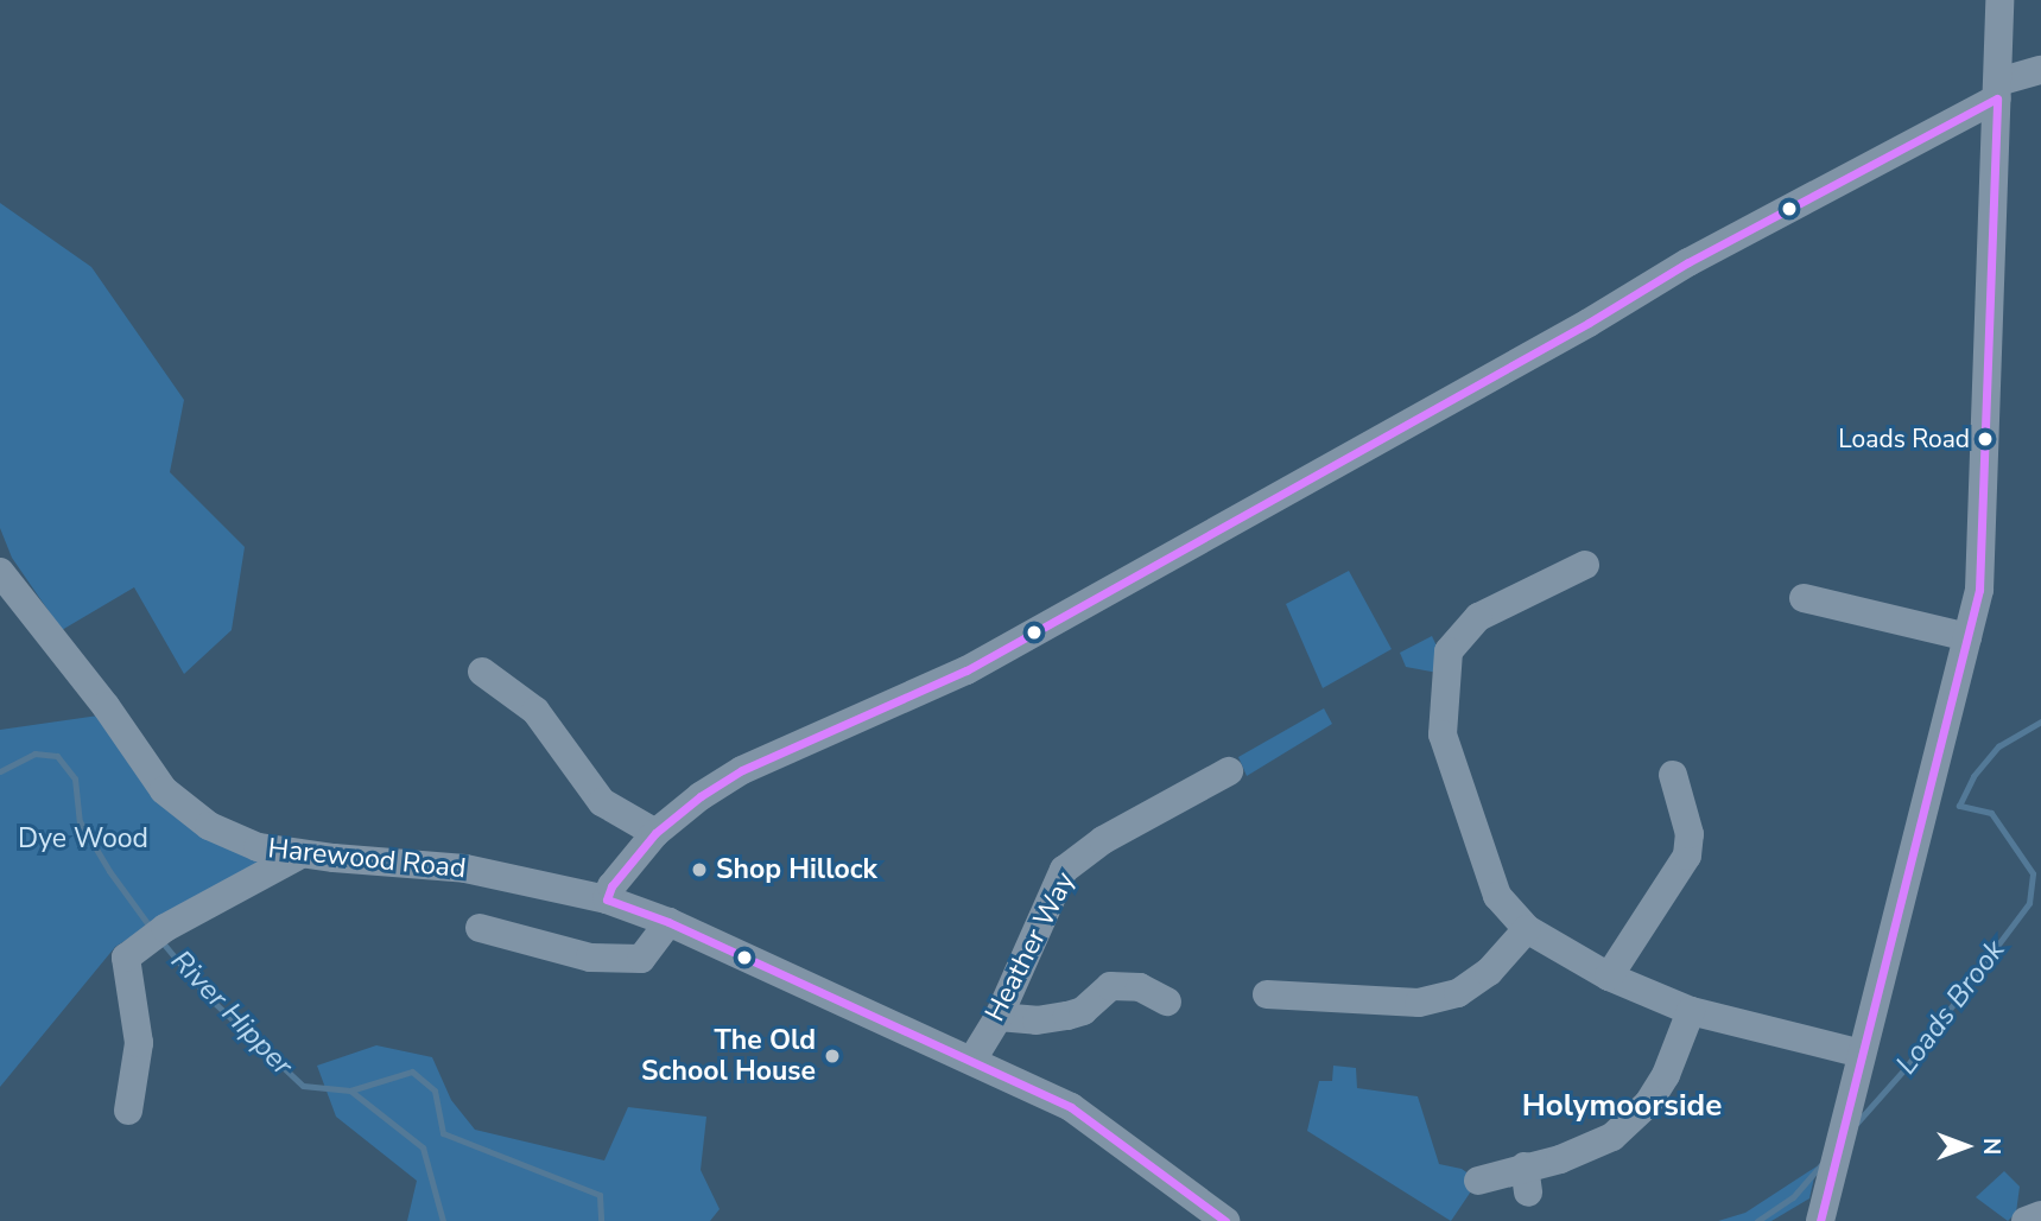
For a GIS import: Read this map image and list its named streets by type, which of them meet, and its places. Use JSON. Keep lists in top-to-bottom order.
{
  "streets": {
    "street": ["Harewood Road", "Heather Way"]
  },
  "crossings": [
    ["Harewood Road", "Heather Way"]
  ],
  "districts": ["Holymoorside"],
  "water": ["Loads Brook", "River Hipper"],
  "parks": ["Dye Wood"],
  "places": ["Loads Road", "Shop Hillock", "The Old School House"],
  "north": "right"
}
